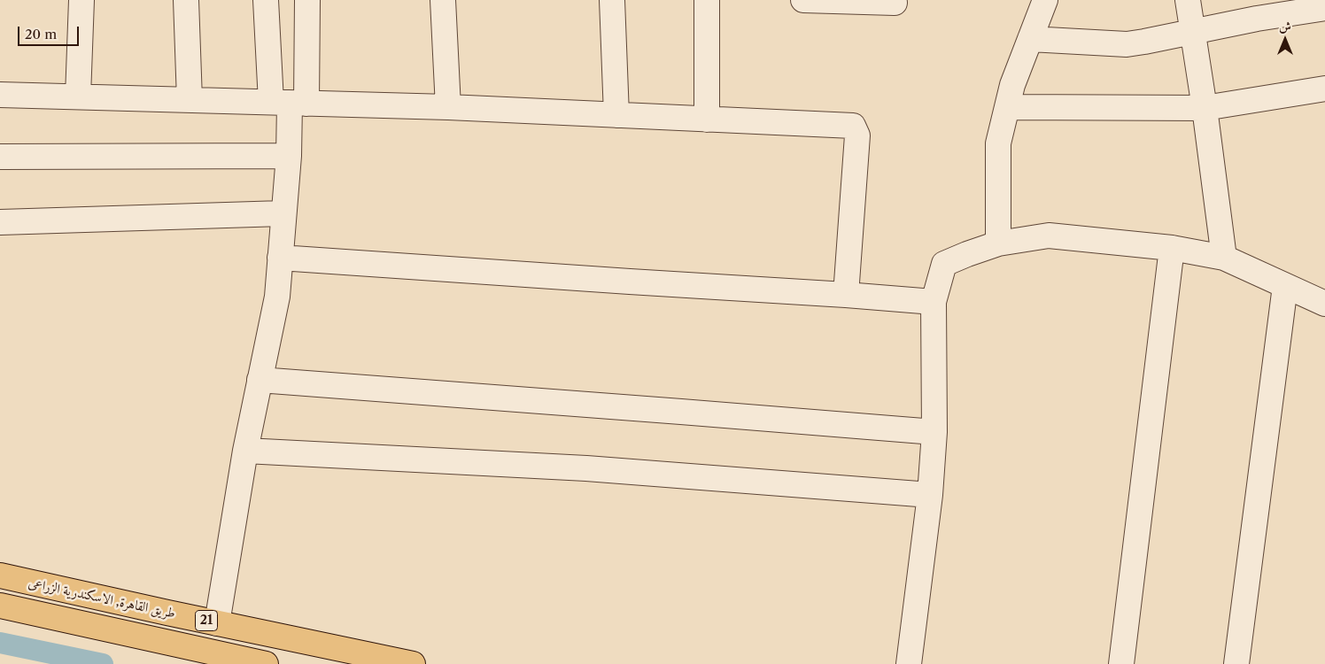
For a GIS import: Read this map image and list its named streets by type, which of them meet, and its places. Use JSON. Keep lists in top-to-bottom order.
{
  "streets": {
    "highway": ["طريق القاهرة, الاسكندرية الزراعى", "21"]
  },
  "scale_bar": "20 m",
  "north": "top"
}
